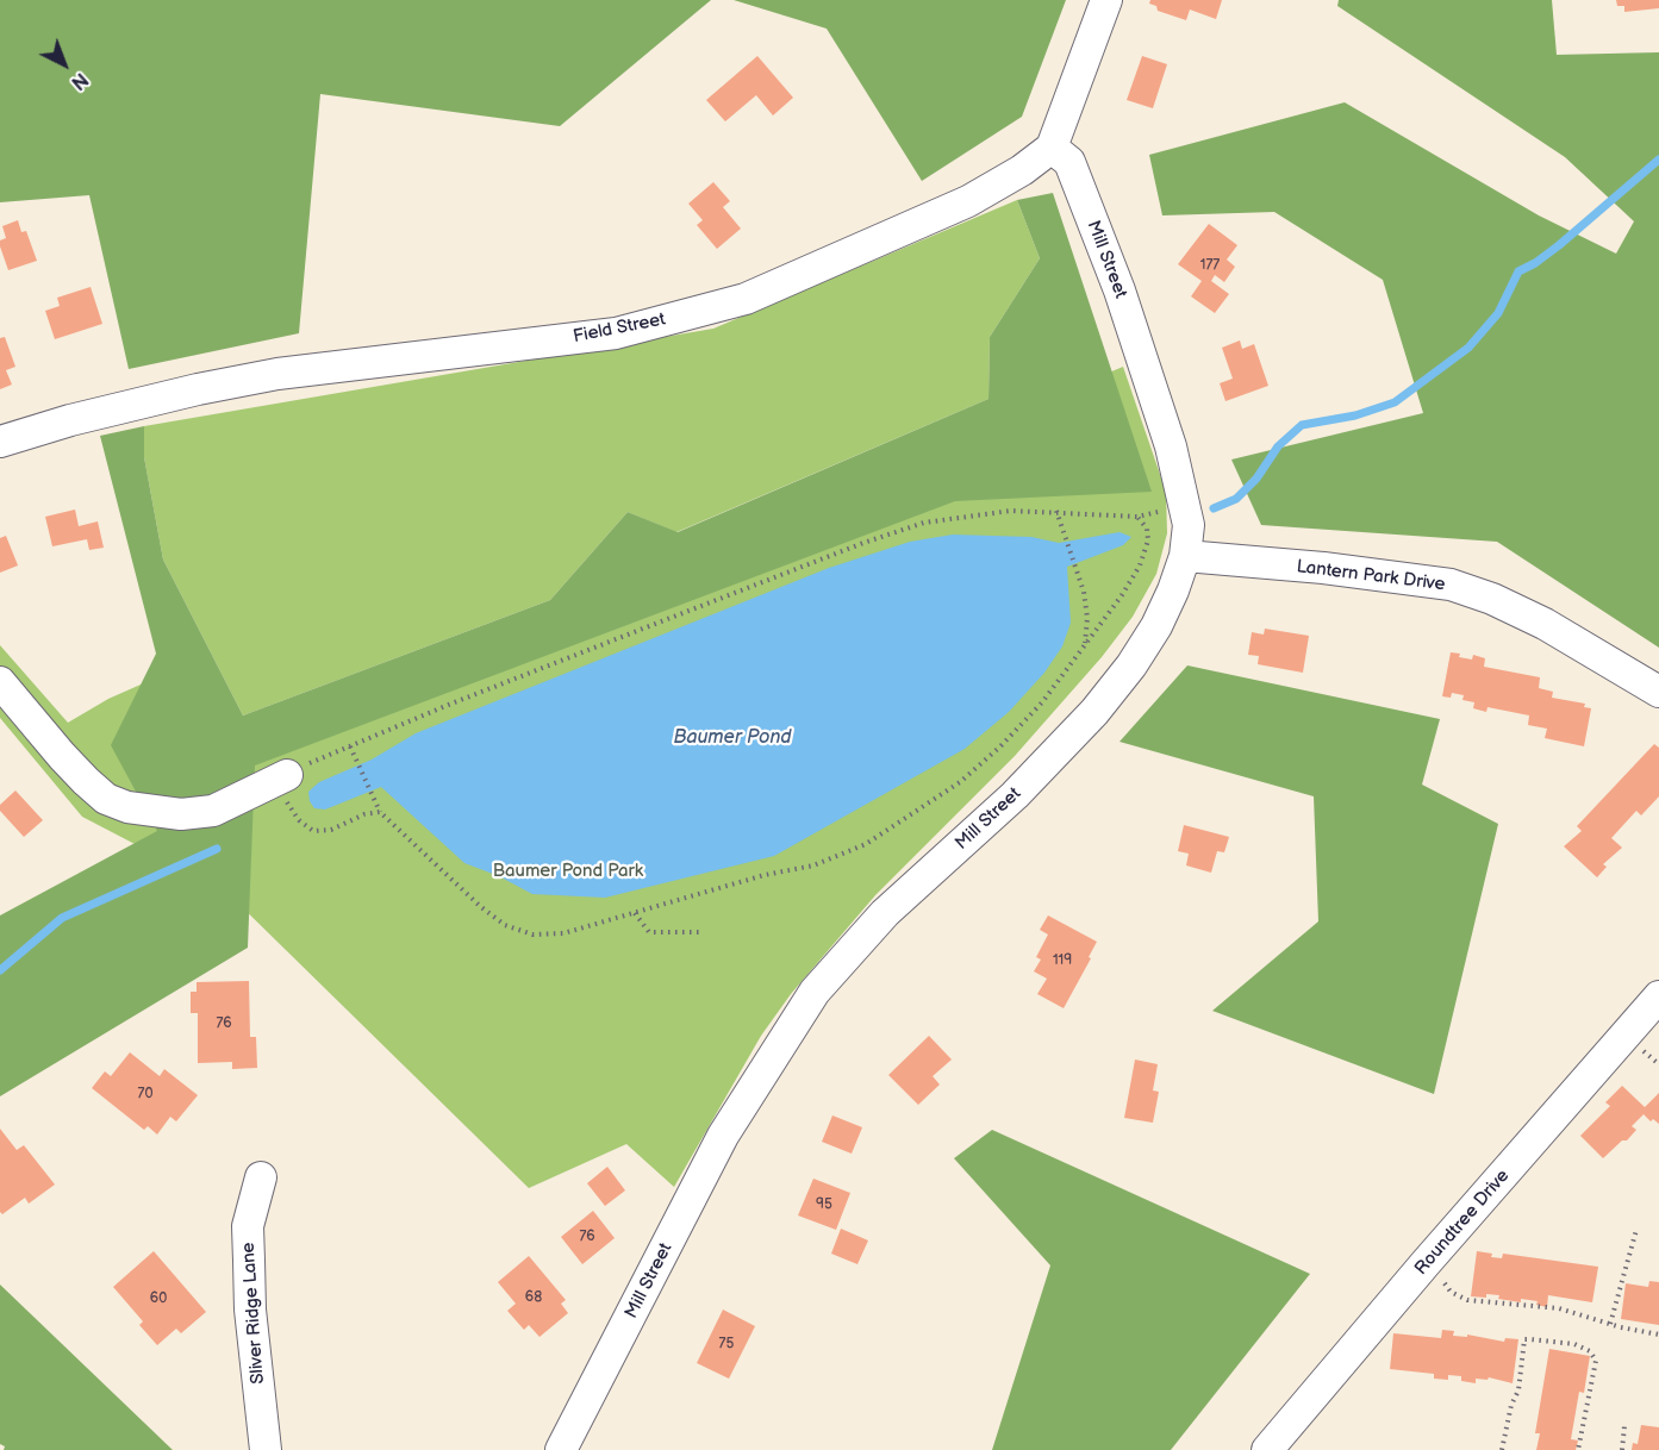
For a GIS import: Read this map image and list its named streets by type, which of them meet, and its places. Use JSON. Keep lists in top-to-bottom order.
{
  "streets": {
    "street": [
      "Mill Street",
      "Field Street",
      "Lantern Park Drive",
      "Roundtree Drive",
      "Sliver Ridge Lane"
    ]
  },
  "crossings": [
    ["Mill Street", "Field Street"],
    ["Mill Street", "Lantern Park Drive"]
  ],
  "water": ["Baumer Pond"],
  "parks": ["Baumer Pond Park"],
  "house_numbers": [
    "177",
    "119",
    "76",
    "70",
    "95",
    "76",
    "68",
    "60",
    "75"
  ],
  "north": "bottom right"
}
